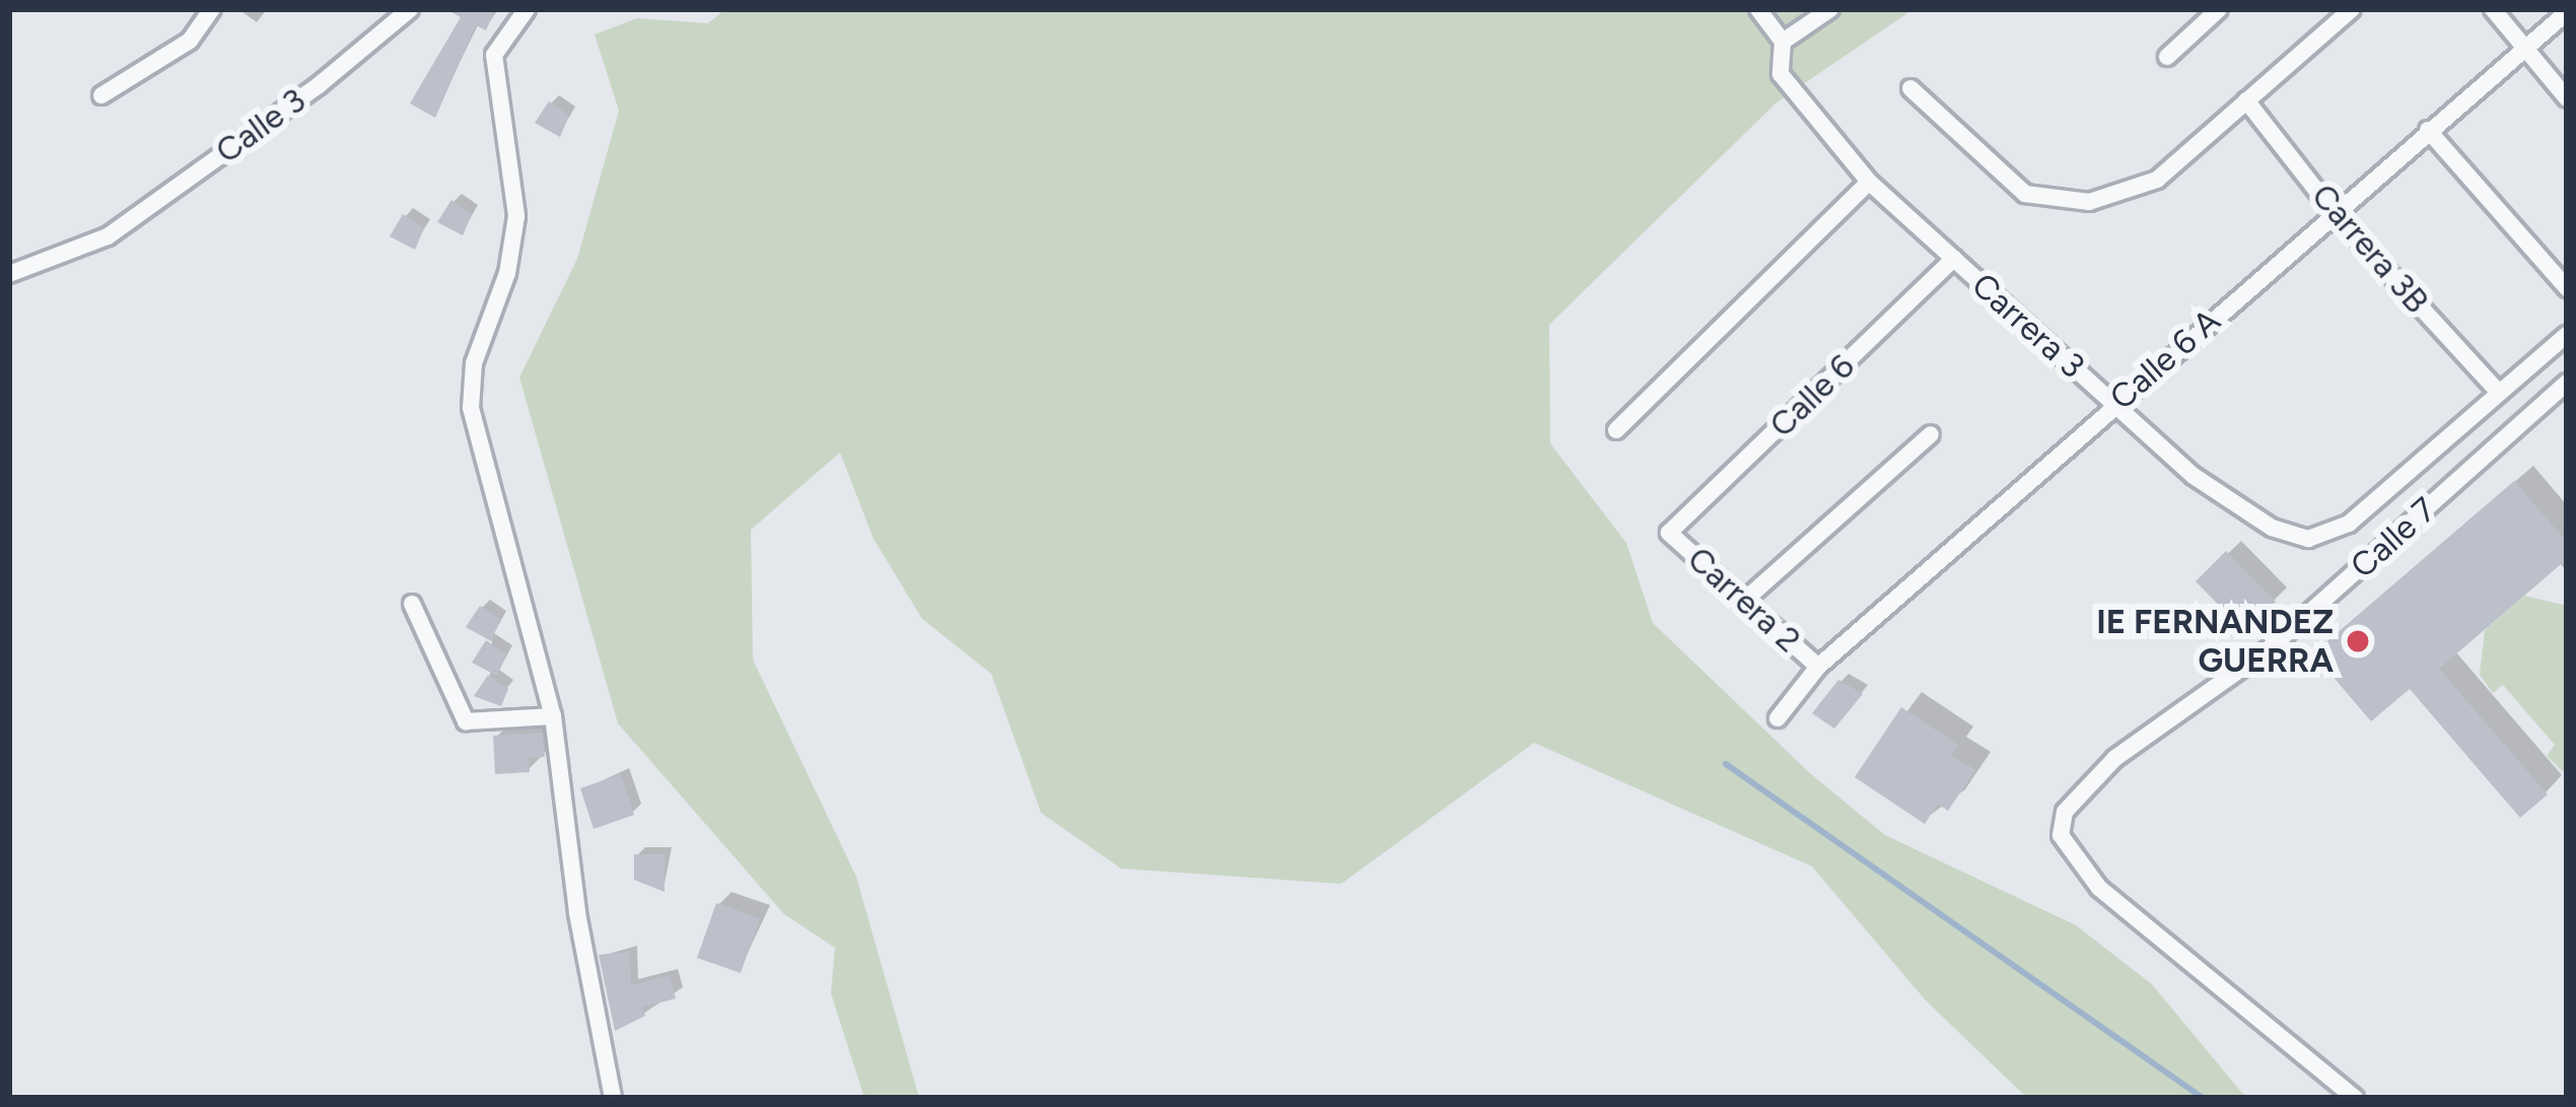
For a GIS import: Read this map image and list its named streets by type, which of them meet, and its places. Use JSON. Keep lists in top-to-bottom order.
{
  "streets": {
    "street": [
      "Calle 3",
      "Carrera 3B",
      "Carrera 3",
      "Calle 6 A",
      "Calle 6",
      "Calle 7",
      "Carrera 2"
    ]
  },
  "crossings": [
    ["Carrera 3B", "Carrera 3"],
    ["Carrera 3B", "Calle 6 A"],
    ["Carrera 3", "Calle 6 A"],
    ["Carrera 3", "Calle 6"],
    ["Calle 6 A", "Carrera 2"],
    ["Calle 6", "Carrera 2"]
  ],
  "places": ["IE FERNANDEZ GUERRA"]
}
